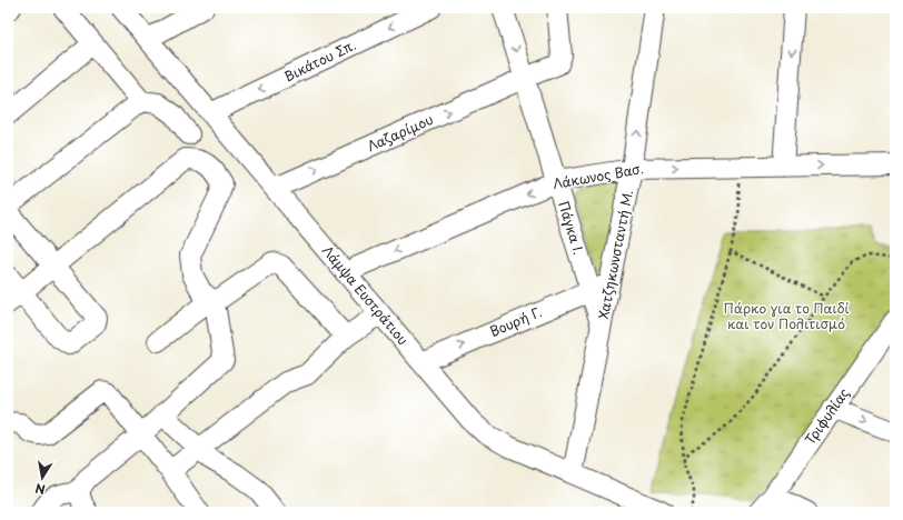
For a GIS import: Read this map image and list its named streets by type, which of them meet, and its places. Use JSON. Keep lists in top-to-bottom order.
{
  "streets": {
    "street": [
      "Βικάτου Σπ.",
      "Λαζαρίμου",
      "Λάκωνος Βασ.",
      "Πάγκα Ι.",
      "Χατζηκωνσταντή Μ.",
      "Λάμψα Ευστράτιου",
      "Βουρή Γ.",
      "Τριφυλίας"
    ]
  },
  "crossings": [
    ["Βικάτου Σπ.", "Λάμψα Ευστράτιου"],
    ["Λαζαρίμου", "Πάγκα Ι."],
    ["Λαζαρίμου", "Λάμψα Ευστράτιου"],
    ["Λάκωνος Βασ.", "Πάγκα Ι."],
    ["Λάκωνος Βασ.", "Χατζηκωνσταντή Μ."],
    ["Λάκωνος Βασ.", "Λάμψα Ευστράτιου"],
    ["Πάγκα Ι.", "Χατζηκωνσταντή Μ."],
    ["Πάγκα Ι.", "Βουρή Γ."],
    ["Χατζηκωνσταντή Μ.", "Λάμψα Ευστράτιου"],
    ["Χατζηκωνσταντή Μ.", "Βουρή Γ."],
    ["Λάμψα Ευστράτιου", "Βουρή Γ."]
  ],
  "one_way": ["Βικάτου Σπ.", "Λαζαρίμου", "Βουρή Γ."],
  "parks": ["Πάρκο για το Παιδί και τον Πολιτισμό"],
  "north": "bottom"
}
